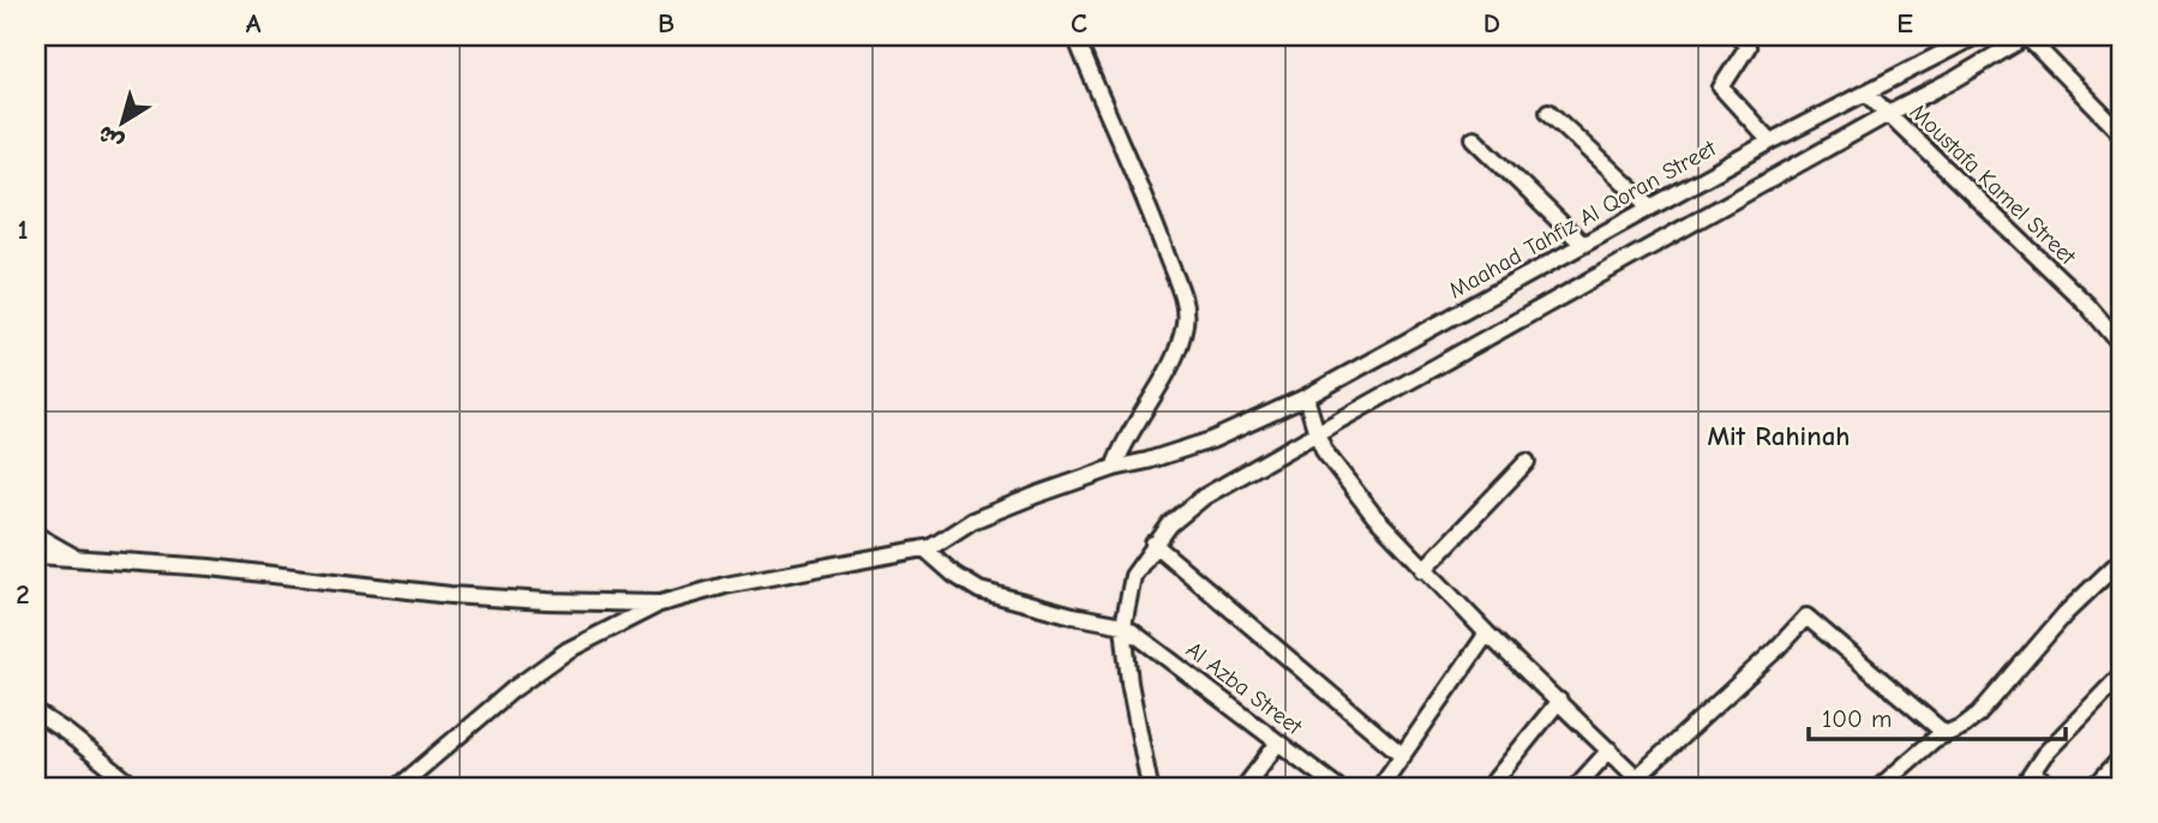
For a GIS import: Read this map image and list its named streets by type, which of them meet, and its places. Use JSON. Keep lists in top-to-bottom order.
{
  "streets": {
    "street": ["Moustafa Kamel Street", "Maahad Tahfiz Al Qoran Street", "Al Azba Street"]
  },
  "crossings": [
    ["Moustafa Kamel Street", "Maahad Tahfiz Al Qoran Street"]
  ],
  "districts": ["Mit Rahinah"],
  "scale_bar": "100 m",
  "north": "bottom left",
  "grid": {
    "columns": [
      "A",
      "B",
      "C",
      "D",
      "E"
    ],
    "rows": ["1", "2"]
  }
}
